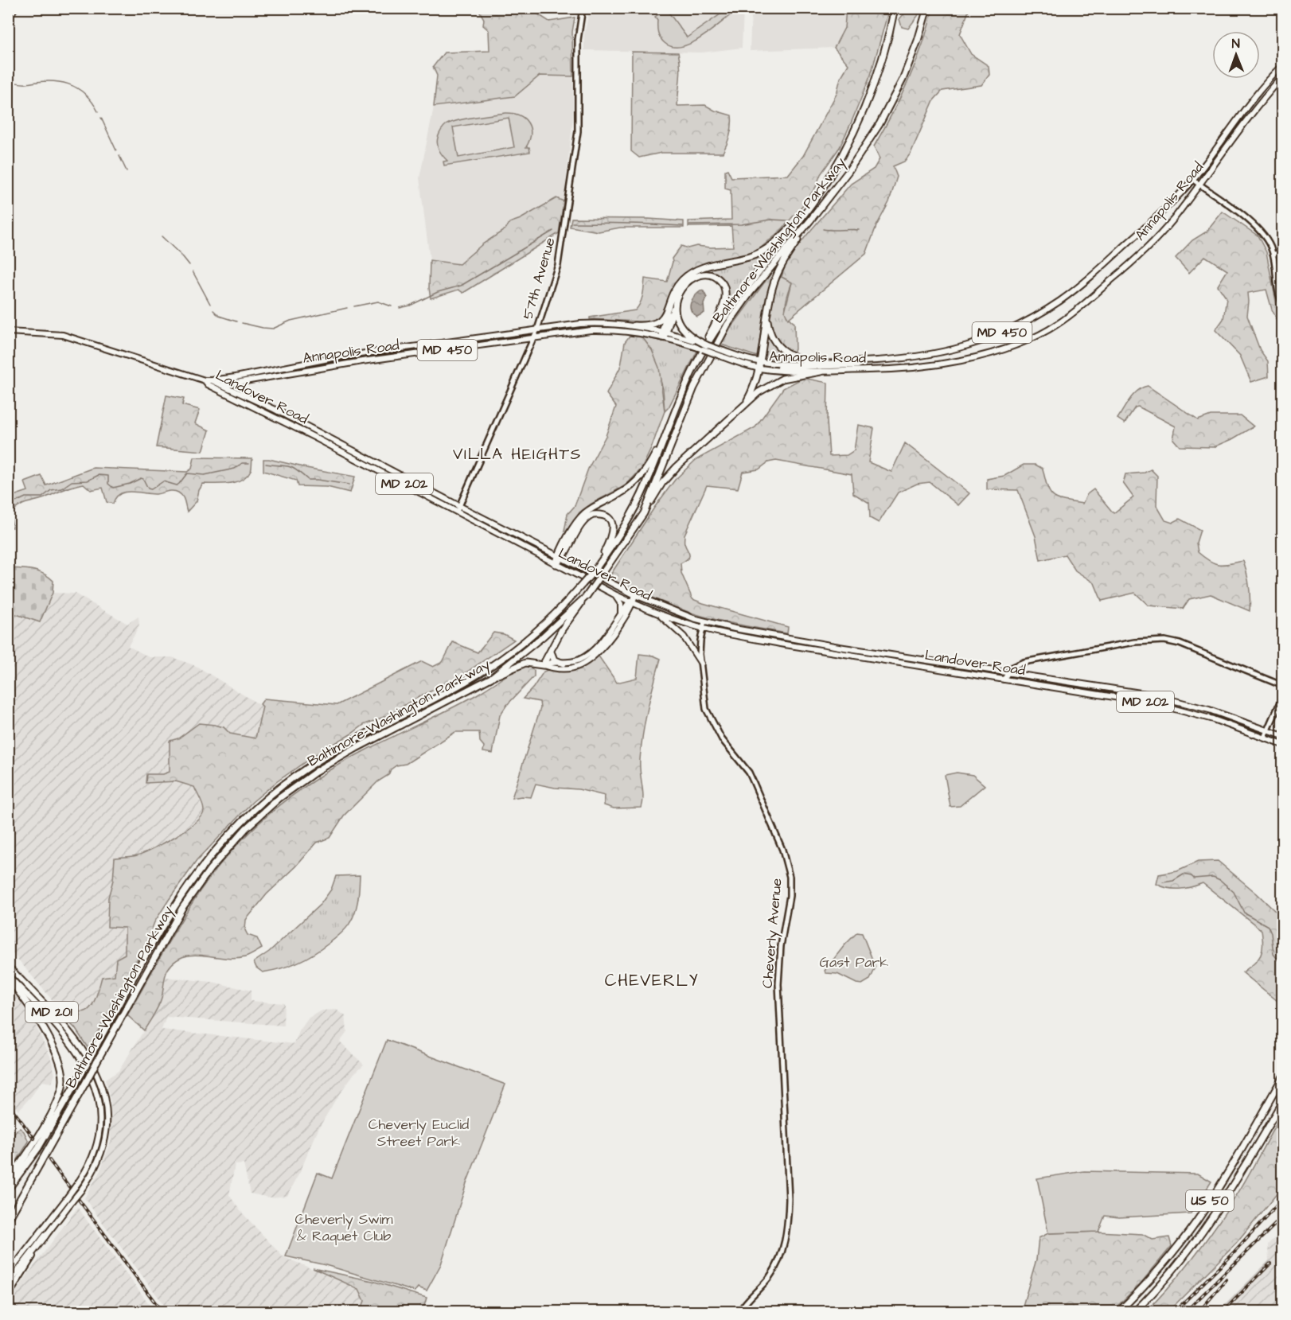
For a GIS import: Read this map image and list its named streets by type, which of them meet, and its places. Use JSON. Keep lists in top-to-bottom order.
{
  "streets": {
    "highway": ["Baltimore-Washington Parkway", "MD 201", "US 50"],
    "main road": [
      "Annapolis Road",
      "MD 450",
      "Landover Road",
      "MD 202"
    ],
    "street": ["57th Avenue", "Cheverly Avenue"]
  },
  "crossings": [
    ["Annapolis Road", "57th Avenue"],
    ["Annapolis Road", "Landover Road"],
    ["57th Avenue", "Landover Road"],
    ["MD 450", "Landover Road"],
    ["Landover Road", "Cheverly Avenue"]
  ],
  "districts": ["VILLA HEIGHTS", "CHEVERLY"],
  "parks": ["Gast Park", "Cheverly Euclid Street Park", "Cheverly Swim & Raquet Club"],
  "north": "top"
}
